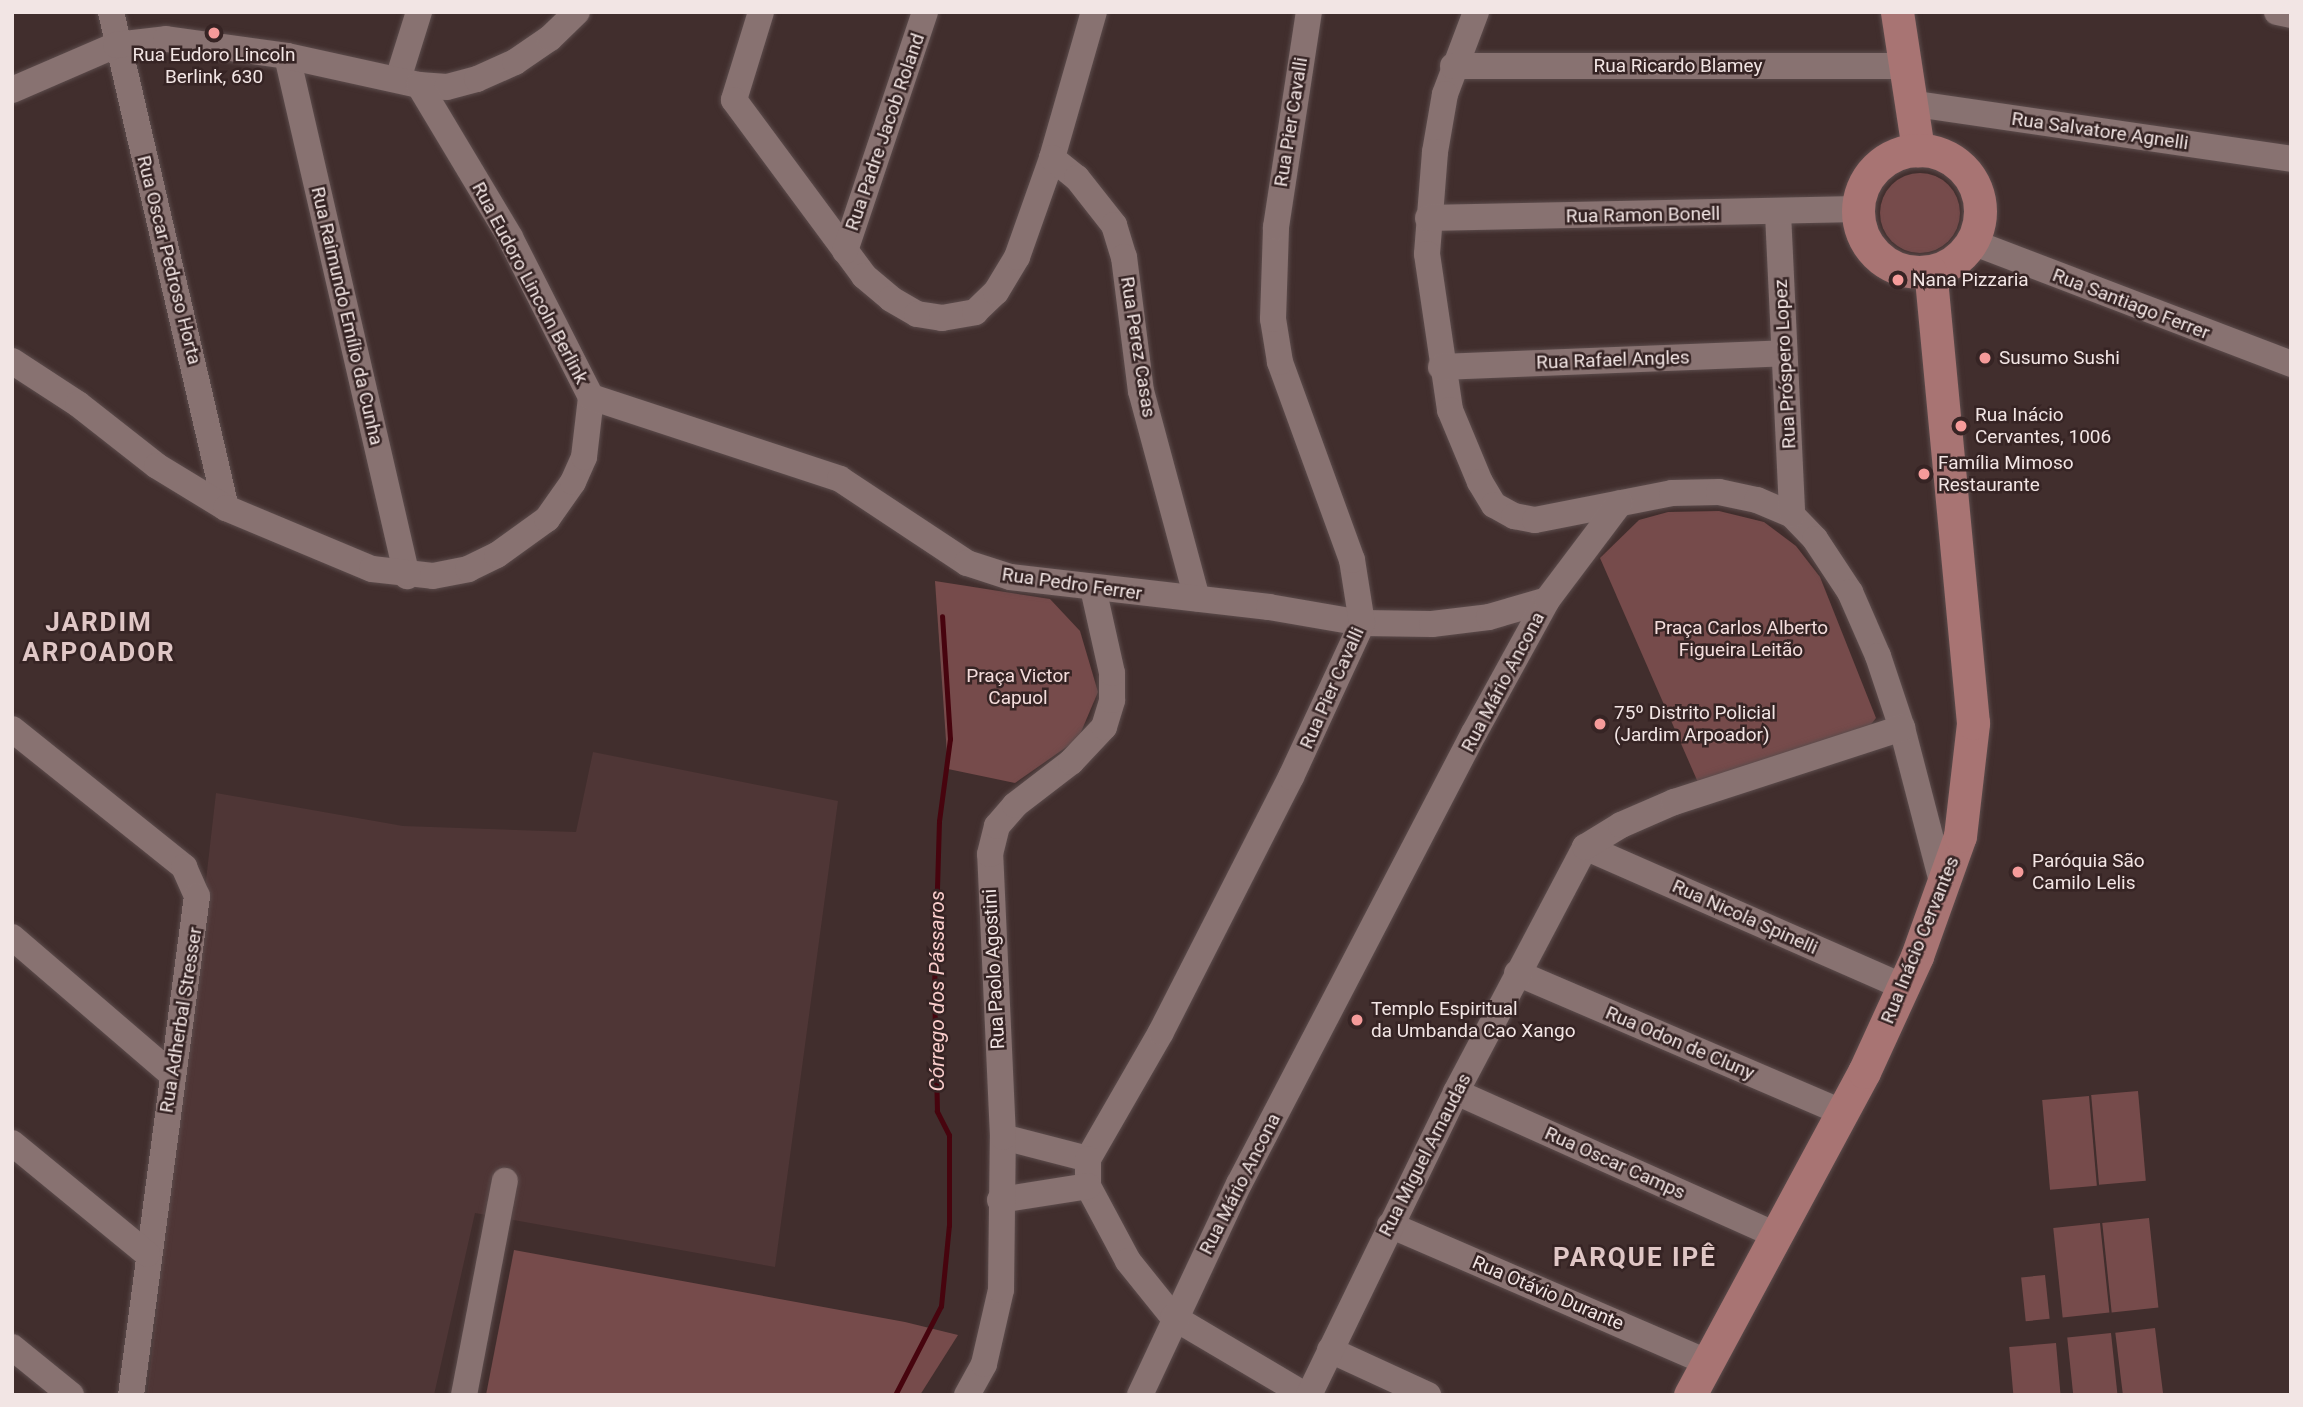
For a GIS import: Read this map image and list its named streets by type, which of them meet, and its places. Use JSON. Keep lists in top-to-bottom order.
{
  "streets": {
    "main road": ["Rua Inácio Cervantes"],
    "street": [
      "Rua Ricardo Blamey",
      "Rua Pier Cavalli",
      "Rua Salvatore Agnelli",
      "Rua Padre Jacob Roland",
      "Rua Ramon Bonell",
      "Rua Oscar Pedroso Horta",
      "Rua Eudoro Lincoln Berlink",
      "Rua Santiago Ferrer",
      "Rua Raimundo Emílio da Cunha",
      "Rua Perez Casas",
      "Rua Rafael Angles",
      "Rua Próspero Lopez",
      "Rua Pedro Ferrer",
      "Rua Mário Ancona",
      "Rua Nicola Spinelli",
      "Rua Paolo Agostini",
      "Rua Adherbal Stresser",
      "Rua Odon de Cluny",
      "Rua Miguel Arnaudas",
      "Rua Oscar Camps",
      "Rua Otávio Durante"
    ]
  },
  "crossings": [
    ["Rua Pier Cavalli", "Rua Pedro Ferrer"],
    ["Rua Ramon Bonell", "Rua Santiago Ferrer"],
    ["Rua Ramon Bonell", "Rua Próspero Lopez"],
    ["Rua Ramon Bonell", "Rua Inácio Cervantes"],
    ["Rua Oscar Pedroso Horta", "Rua Eudoro Lincoln Berlink"],
    ["Rua Eudoro Lincoln Berlink", "Rua Raimundo Emílio da Cunha"],
    ["Rua Eudoro Lincoln Berlink", "Rua Pedro Ferrer"],
    ["Rua Santiago Ferrer", "Rua Inácio Cervantes"],
    ["Rua Perez Casas", "Rua Pedro Ferrer"],
    ["Rua Rafael Angles", "Rua Próspero Lopez"],
    ["Rua Pedro Ferrer", "Rua Mário Ancona"],
    ["Rua Pedro Ferrer", "Rua Paolo Agostini"],
    ["Rua Nicola Spinelli", "Rua Inácio Cervantes"],
    ["Rua Nicola Spinelli", "Rua Miguel Arnaudas"],
    ["Rua Inácio Cervantes", "Rua Odon de Cluny"],
    ["Rua Inácio Cervantes", "Rua Oscar Camps"],
    ["Rua Inácio Cervantes", "Rua Otávio Durante"],
    ["Rua Odon de Cluny", "Rua Miguel Arnaudas"],
    ["Rua Miguel Arnaudas", "Rua Oscar Camps"],
    ["Rua Miguel Arnaudas", "Rua Otávio Durante"]
  ],
  "districts": ["JARDIM ARPOADOR", "PARQUE IPÊ"],
  "water": ["Córrego dos Pássaros"],
  "parks": ["Praça Carlos Alberto Figueira Leitão", "Praça Victor Capuol"],
  "places": [
    "Rua Eudoro Lincoln Berlink, 630",
    "Nana Pizzaria",
    "Susumo Sushi",
    "Rua Inácio Cervantes, 1006",
    "Família Mimoso Restaurante",
    "75º Distrito Policial (Jardim Arpoador)",
    "Paróquia São Camilo Lelis",
    "Templo Espiritual da Umbanda Cao Xango"
  ]
}
